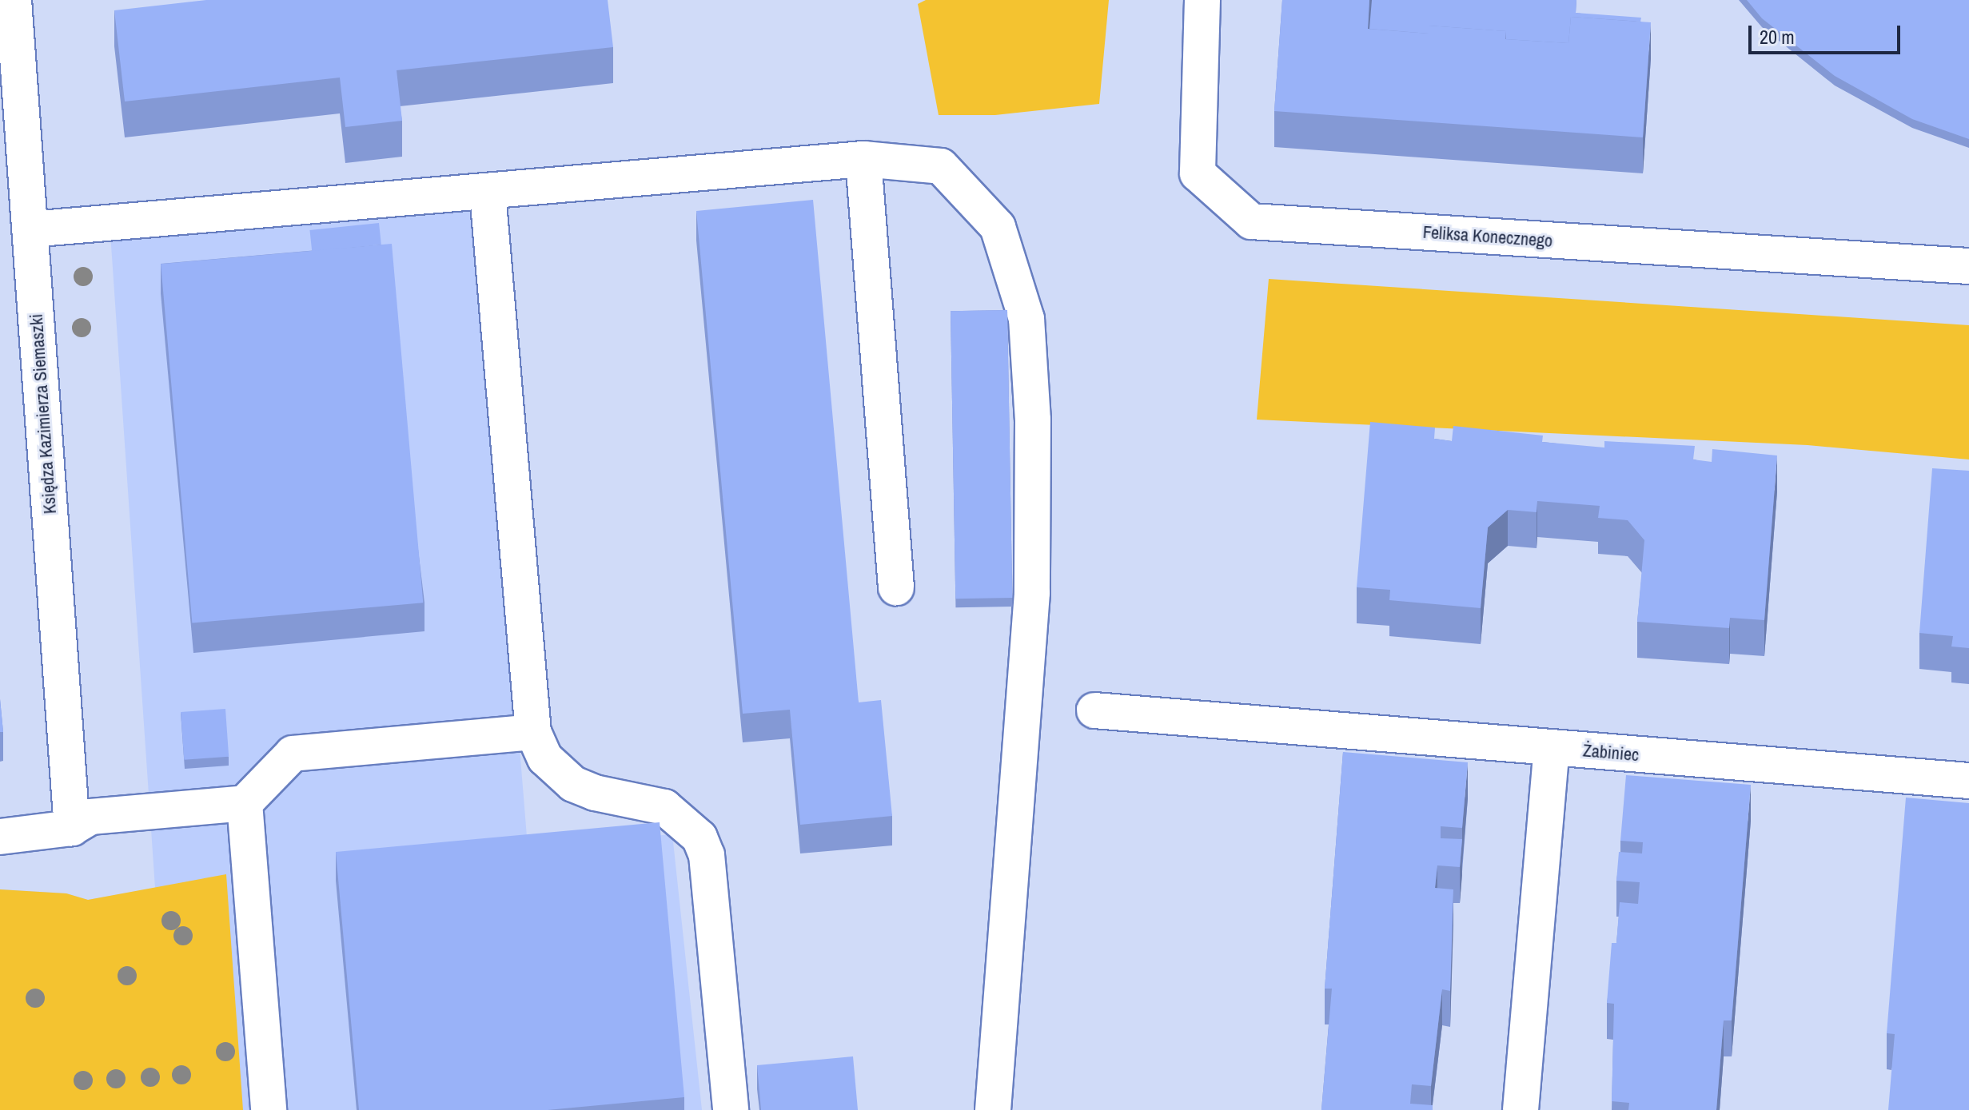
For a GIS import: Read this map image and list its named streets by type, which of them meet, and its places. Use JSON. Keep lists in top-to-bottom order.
{
  "streets": {
    "street": ["Feliksa Konecznego", "Księdza Kazimierza Siemaszki", "Żabiniec"]
  },
  "scale_bar": "20 m"
}
